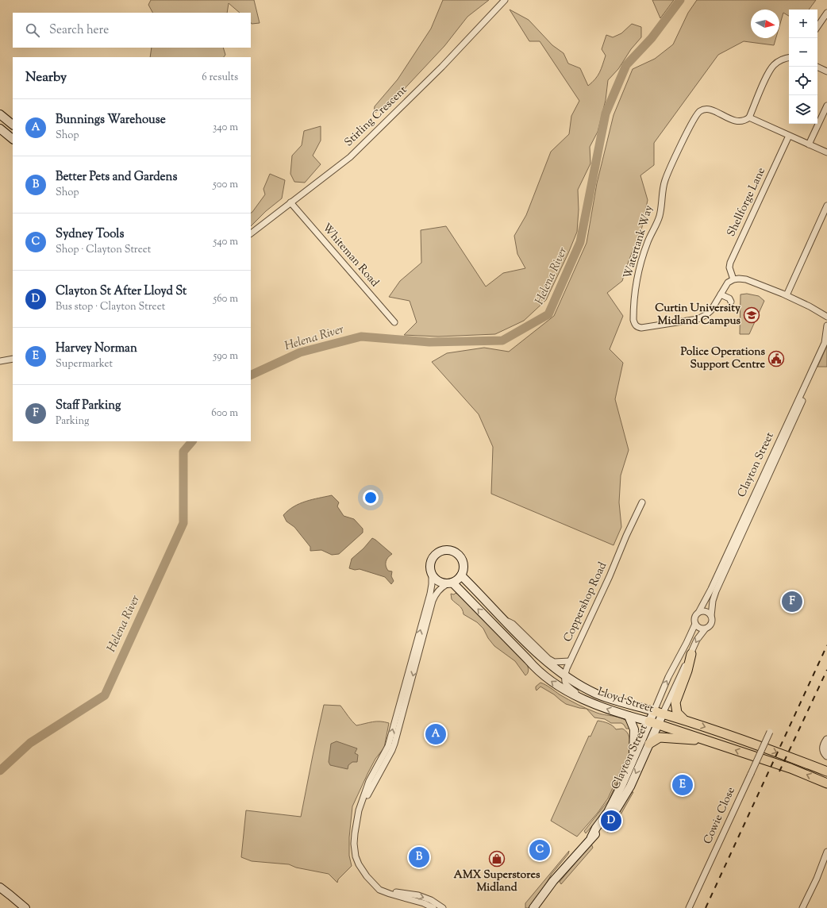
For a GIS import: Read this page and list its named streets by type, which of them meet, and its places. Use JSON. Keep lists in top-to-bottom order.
{
  "streets": {
    "main road": ["Clayton Street", "Lloyd Street"],
    "street": [
      "Stirling Crescent",
      "Shellforge Lane",
      "Watertank Way",
      "Whiteman Road",
      "Coppershop Road",
      "Cowie Close"
    ]
  },
  "crossings": [
    ["Stirling Crescent", "Whiteman Road"],
    ["Clayton Street", "Lloyd Street"],
    ["Coppershop Road", "Lloyd Street"]
  ],
  "water": ["Helena River"],
  "places": {
    "school or university": ["Curtin University Midland Campus"],
    "public building": ["Police Operations Support Centre"],
    "shop": ["AMX Superstores Midland"]
  },
  "north": "right",
  "page": {
    "map_buttons": ["+", "−"],
    "search": "Search here",
    "heading": ["Nearby", "6 results"],
    "list": [
      {
        "mark": "A",
        "name": "Bunnings Warehouse",
        "note": "Shop",
        "value": "340 m"
      },
      {
        "mark": "B",
        "name": "Better Pets and Gardens",
        "note": "Shop",
        "value": "500 m"
      },
      {
        "mark": "C",
        "name": "Sydney Tools",
        "note": "Shop · Clayton Street",
        "value": "540 m"
      },
      {
        "mark": "D",
        "name": "Clayton St After Lloyd St",
        "note": "Bus stop · Clayton Street",
        "value": "560 m"
      },
      {
        "mark": "E",
        "name": "Harvey Norman",
        "note": "Supermarket",
        "value": "590 m"
      },
      {
        "mark": "F",
        "name": "Staff Parking",
        "note": "Parking",
        "value": "600 m"
      }
    ],
    "pins": [
      "F",
      "A",
      "E",
      "D",
      "C",
      "B"
    ]
  }
}
